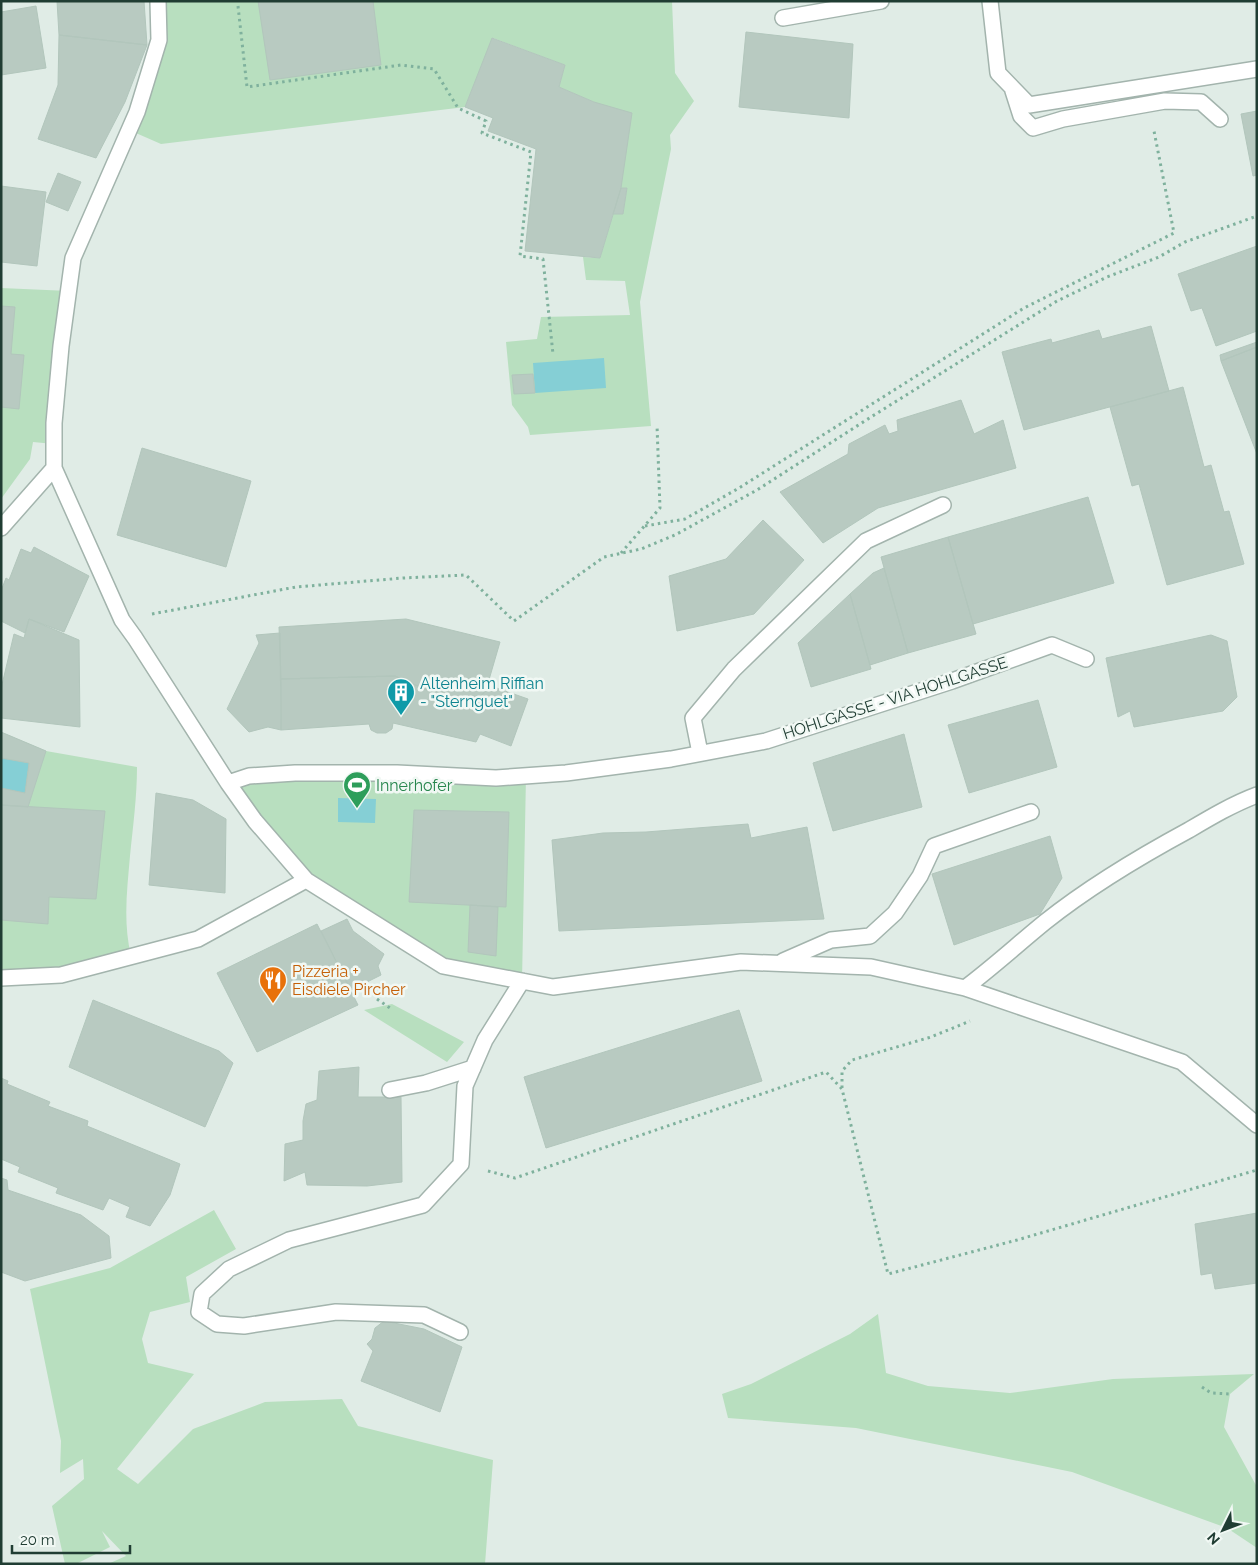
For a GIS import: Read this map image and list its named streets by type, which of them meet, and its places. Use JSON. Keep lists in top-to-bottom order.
{
  "streets": {
    "lane": ["HOHLGASSE - VIA HOHLGASSE"]
  },
  "places": {
    "building": ["Altenheim Riffian - \"Sternguet\""],
    "sports": ["Innerhofer"],
    "restaurant": ["Pizzeria + Eisdiele Pircher"]
  },
  "scale_bar": "20 m",
  "north": "bottom left"
}
